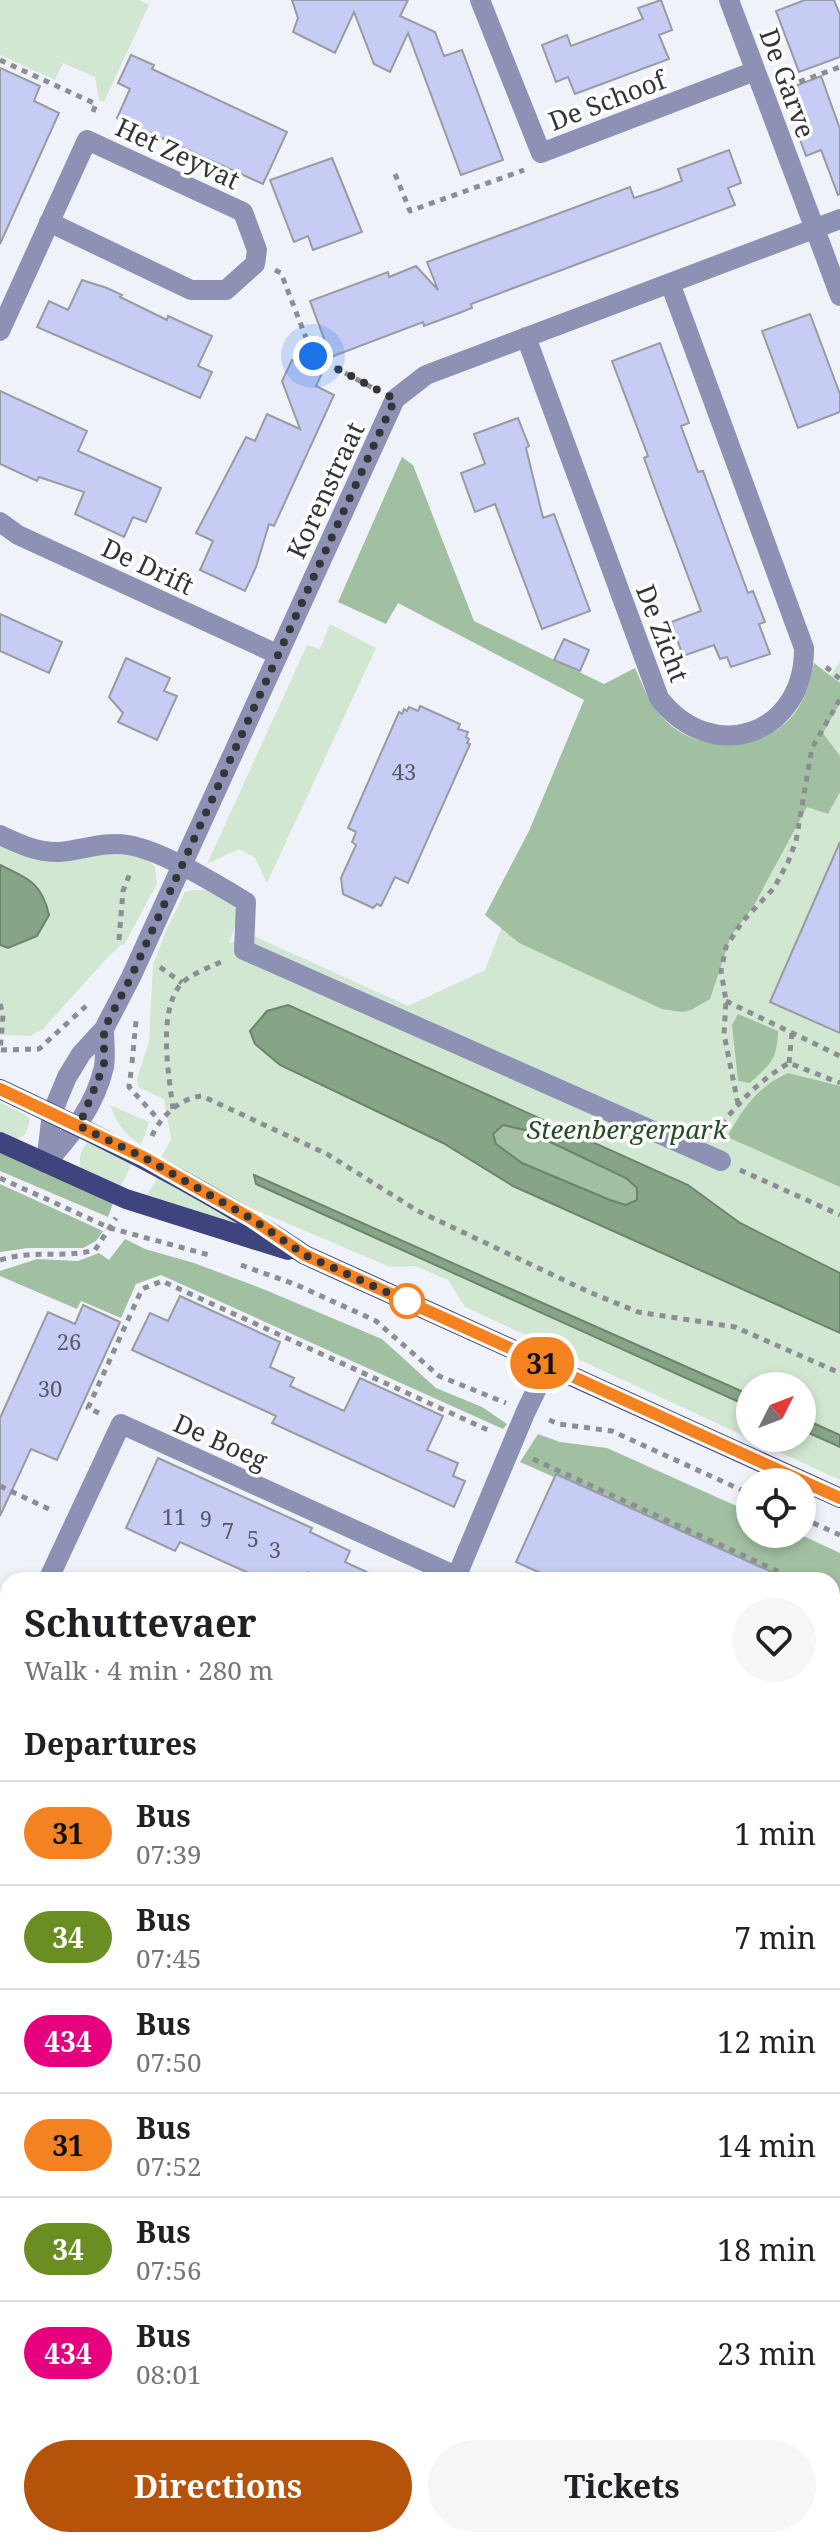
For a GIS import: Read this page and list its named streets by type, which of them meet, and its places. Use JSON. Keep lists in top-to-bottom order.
{
  "streets": {
    "street": [
      "De Garve",
      "De Schoof",
      "Het Zeyvat",
      "Korenstraat",
      "De Drift",
      "De Zicht",
      "De Boeg"
    ]
  },
  "crossings": [
    ["De Garve", "De Schoof"],
    ["De Garve", "Korenstraat"],
    ["Korenstraat", "De Drift"],
    ["Korenstraat", "De Zicht"]
  ],
  "parks": ["Steenbergerpark"],
  "lines": ["bus line 31"],
  "house_numbers": [
    "43",
    "26",
    "30",
    "11",
    "9",
    "7",
    "5",
    "3"
  ],
  "north": "top right",
  "page": {
    "on_map": "31",
    "heading": [
      ["Schuttevaer", "Walk · 4 min · 280 m"],
      "Departures"
    ],
    "list": [
      {
        "mark": "31",
        "name": "Bus",
        "note": "07:39",
        "value": "1 min"
      },
      {
        "mark": "34",
        "name": "Bus",
        "note": "07:45",
        "value": "7 min"
      },
      {
        "mark": "434",
        "name": "Bus",
        "note": "07:50",
        "value": "12 min"
      },
      {
        "mark": "31",
        "name": "Bus",
        "note": "07:52",
        "value": "14 min"
      },
      {
        "mark": "34",
        "name": "Bus",
        "note": "07:56",
        "value": "18 min"
      },
      {
        "mark": "434",
        "name": "Bus",
        "note": "08:01",
        "value": "23 min"
      }
    ],
    "buttons": ["Directions", "Tickets"]
  }
}
